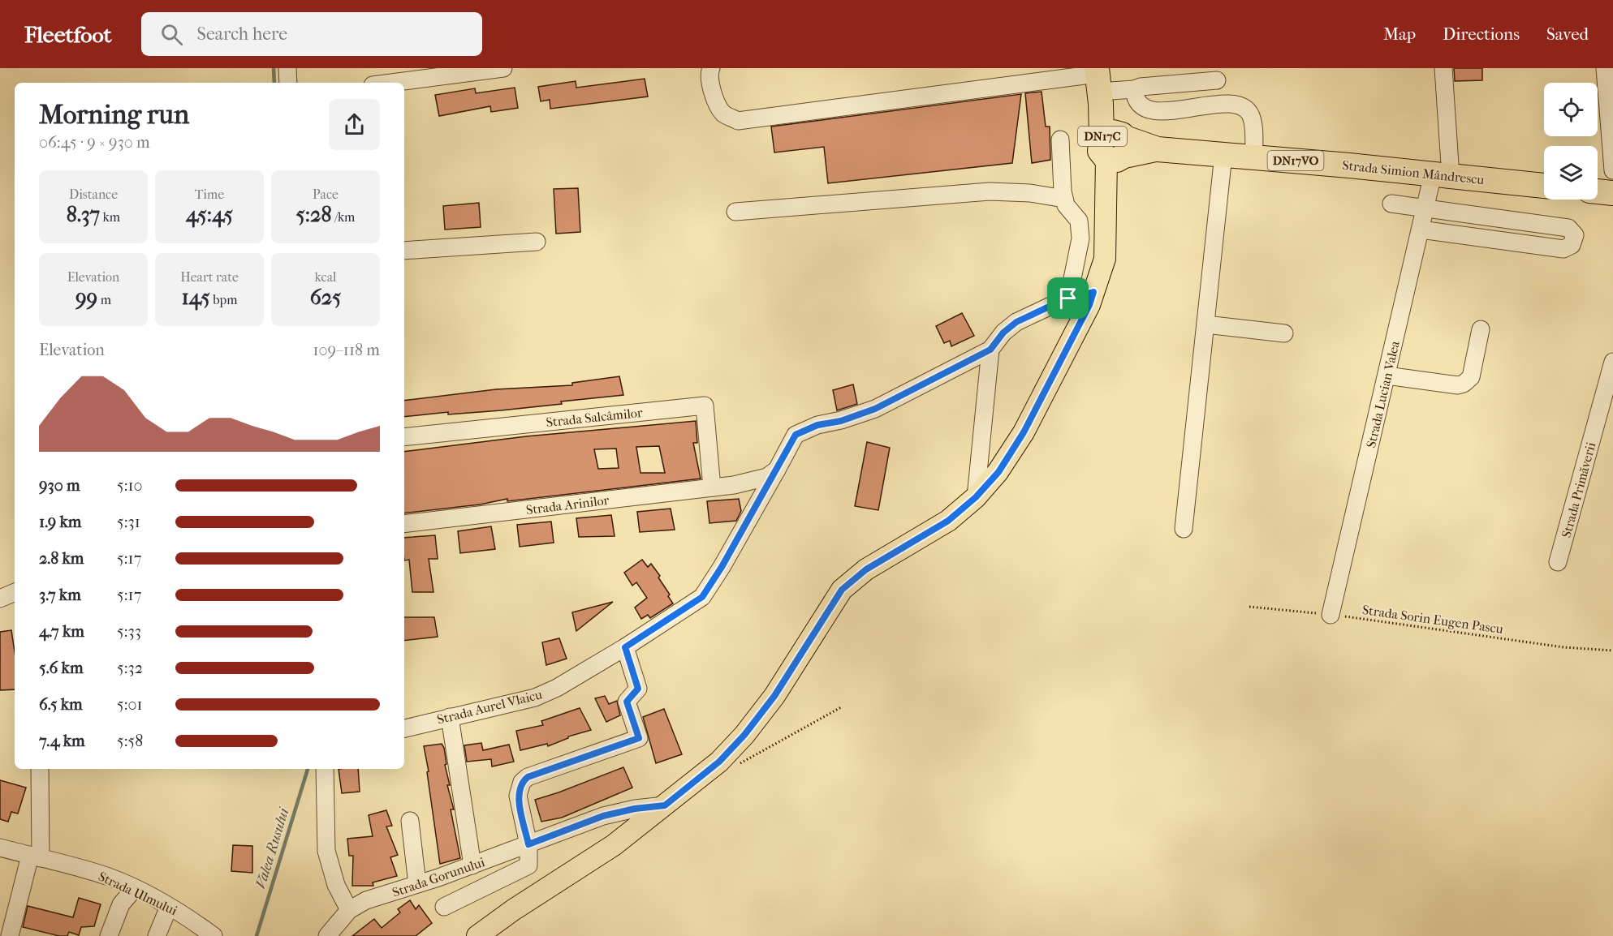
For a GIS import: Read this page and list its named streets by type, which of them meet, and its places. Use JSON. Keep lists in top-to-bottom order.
{
  "streets": {
    "highway": ["DN17C", "DN17VO", "Strada Simion Mândrescu"],
    "street": [
      "Strada Lucian Valea",
      "Strada Salcâmilor",
      "Strada Primăverii",
      "Strada Arinilor",
      "Strada Aurel Vlaicu",
      "Strada Gorunului",
      "Strada Ulmului"
    ],
    "path": ["Strada Sorin Eugen Pascu"]
  },
  "crossings": [
    ["DN17C", "Strada Simion Mândrescu"],
    ["DN17C", "Strada Gorunului"],
    ["Strada Simion Mândrescu", "Strada Lucian Valea"],
    ["Strada Lucian Valea", "Strada Sorin Eugen Pascu"],
    ["Strada Salcâmilor", "Strada Arinilor"],
    ["Strada Arinilor", "Strada Aurel Vlaicu"]
  ],
  "water": ["Valea Rusului"],
  "page": {
    "header": "Fleetfoot",
    "search": "Search here",
    "nav": ["Map", "Directions", "Saved"],
    "heading": ["Morning run", "06:45 · 9 × 930 m"],
    "stats": [
      ["Distance", "8.37 km"],
      ["Time", "45:45"],
      ["Pace", "5:28 /km"],
      ["Elevation", "99 m"],
      ["Heart rate", "145 bpm"],
      ["kcal", "625"]
    ],
    "chart": ["Elevation", "109–118 m"],
    "list": [
      {
        "name": "930 m",
        "note": "5:10"
      },
      {
        "name": "1.9 km",
        "note": "5:31"
      },
      {
        "name": "2.8 km",
        "note": "5:17"
      },
      {
        "name": "3.7 km",
        "note": "5:17"
      },
      {
        "name": "4.7 km",
        "note": "5:33"
      },
      {
        "name": "5.6 km",
        "note": "5:32"
      },
      {
        "name": "6.5 km",
        "note": "5:01"
      },
      {
        "name": "7.4 km",
        "note": "5:58"
      }
    ]
  }
}
